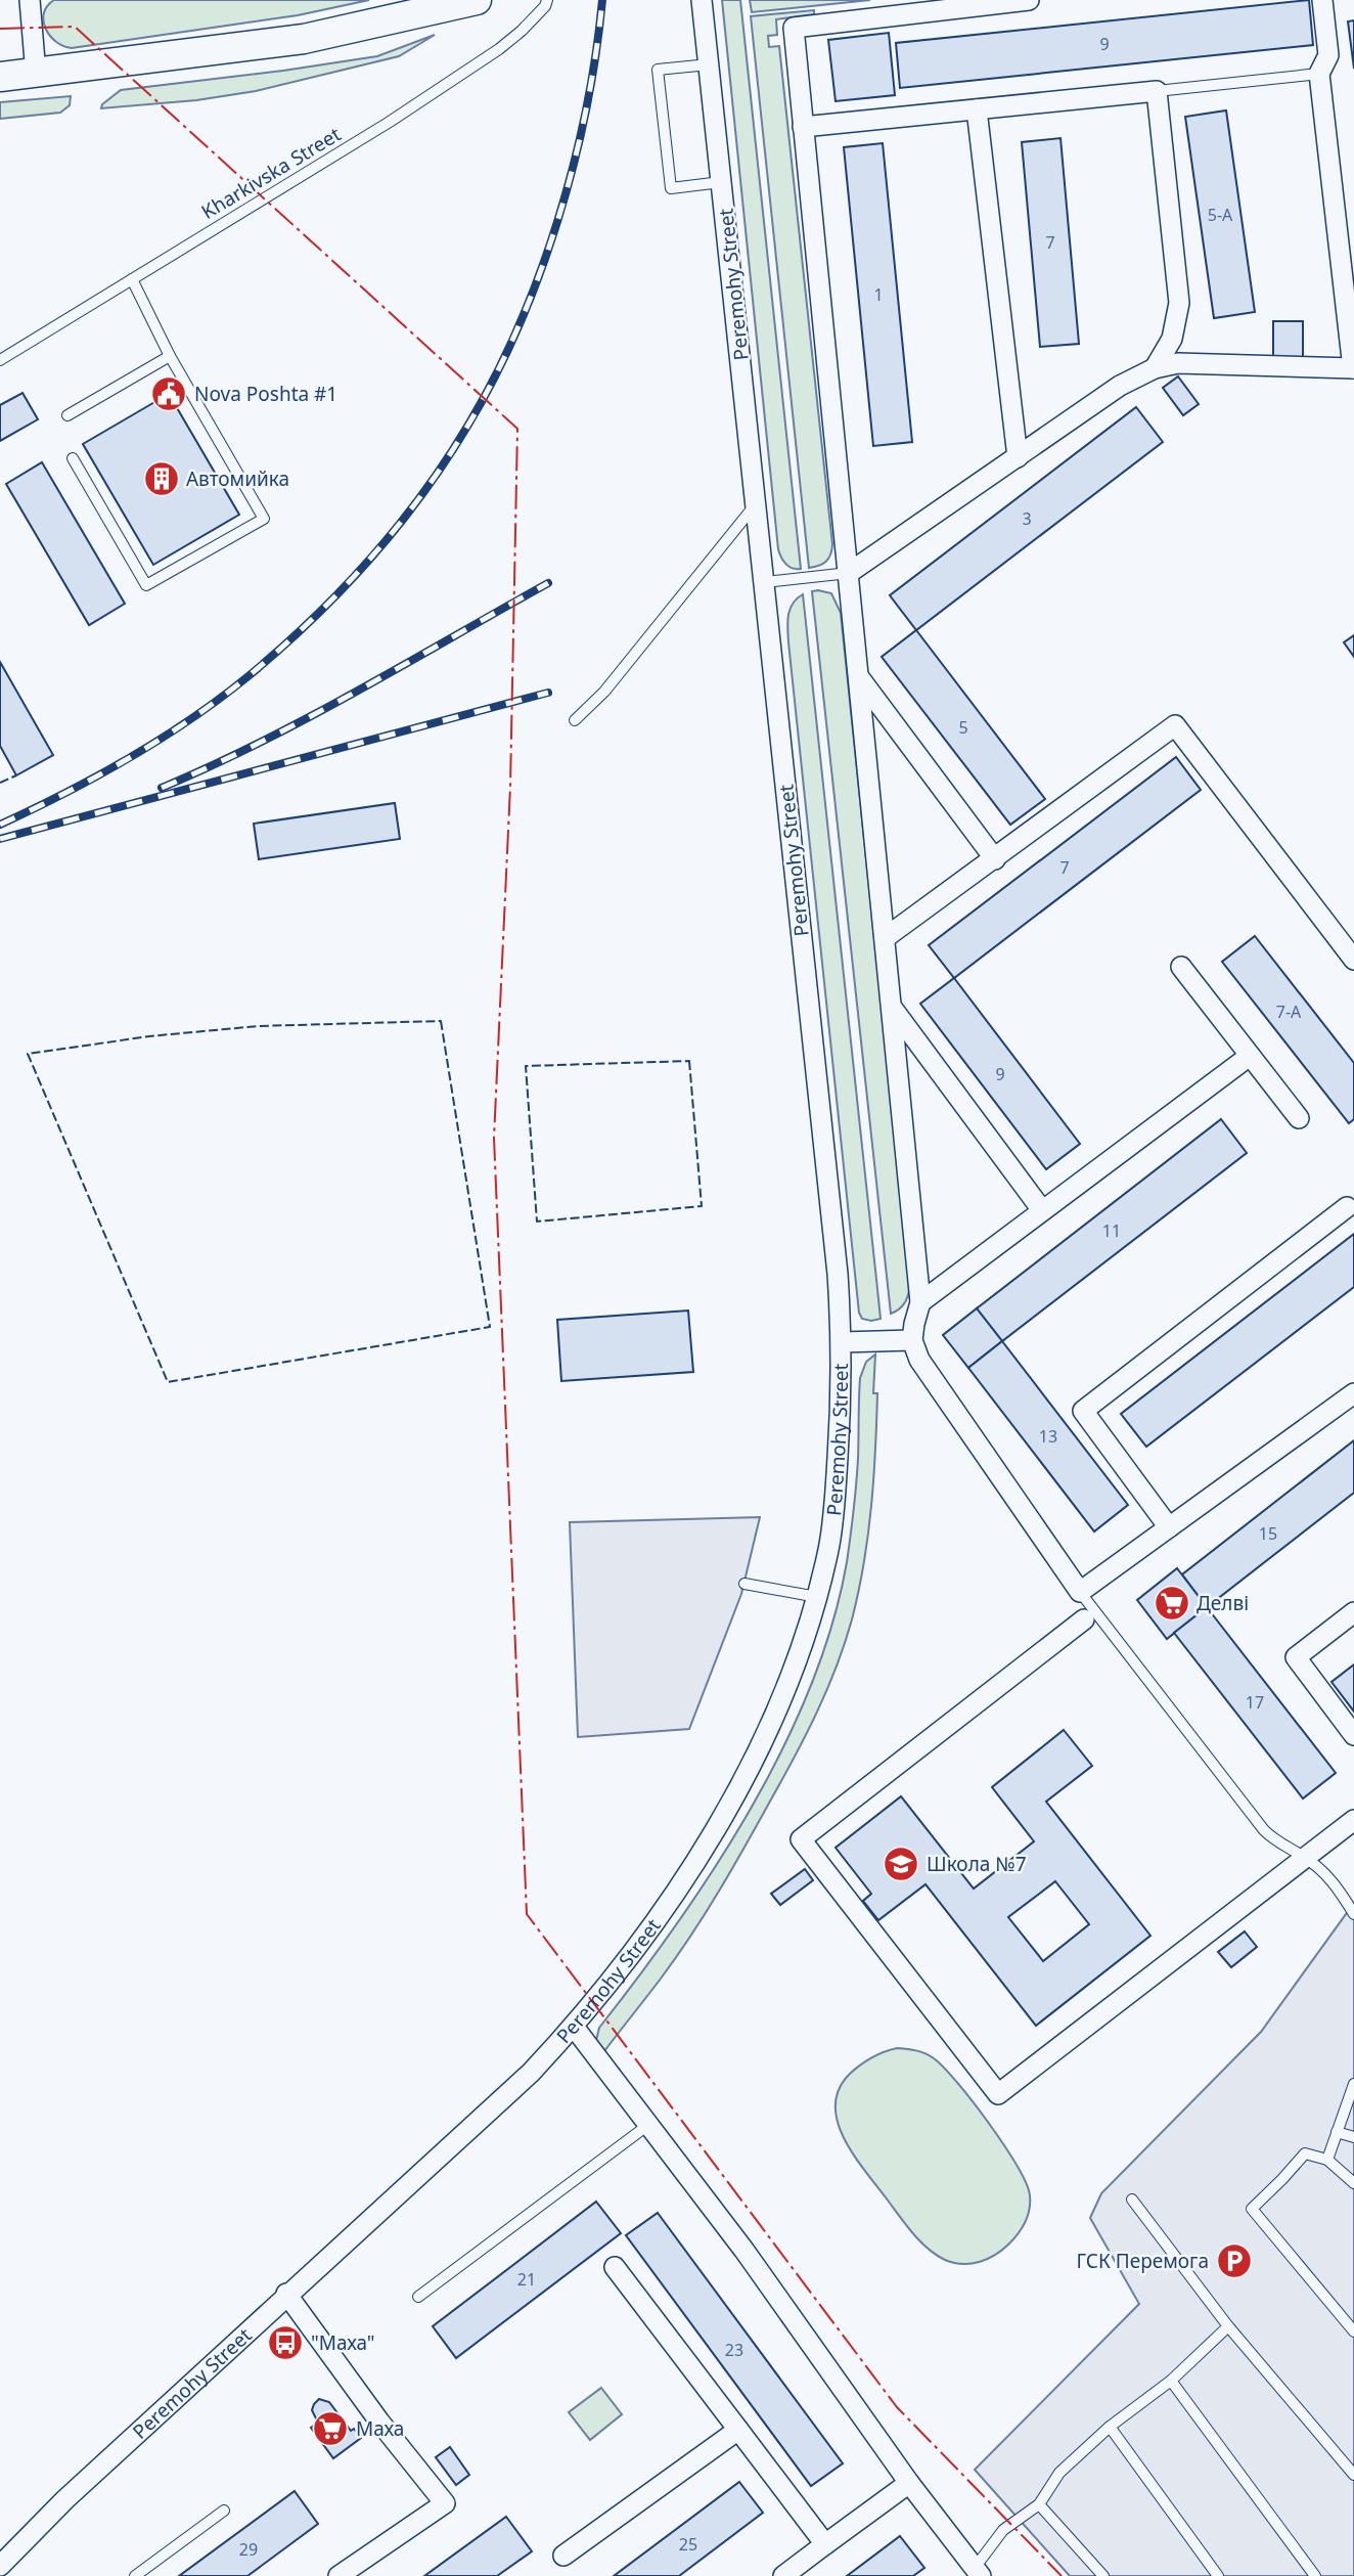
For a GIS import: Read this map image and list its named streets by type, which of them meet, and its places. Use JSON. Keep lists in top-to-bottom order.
{
  "streets": {
    "street": ["Peremohy Street"],
    "lane": ["Kharkivska Street"]
  },
  "places": {
    "public building": ["Nova Poshta #1"],
    "building": ["Автомийка"],
    "supermarket": ["Делві", "Маха"],
    "school or university": ["Школа №7"],
    "parking": ["ГСК Перемога"],
    "bus stop": ["\"Маха\""]
  },
  "house_numbers": [
    "9",
    "5-А",
    "7",
    "1",
    "3",
    "5",
    "7",
    "7-А",
    "9",
    "11",
    "13",
    "15",
    "17",
    "21",
    "23",
    "25",
    "29"
  ]
}
